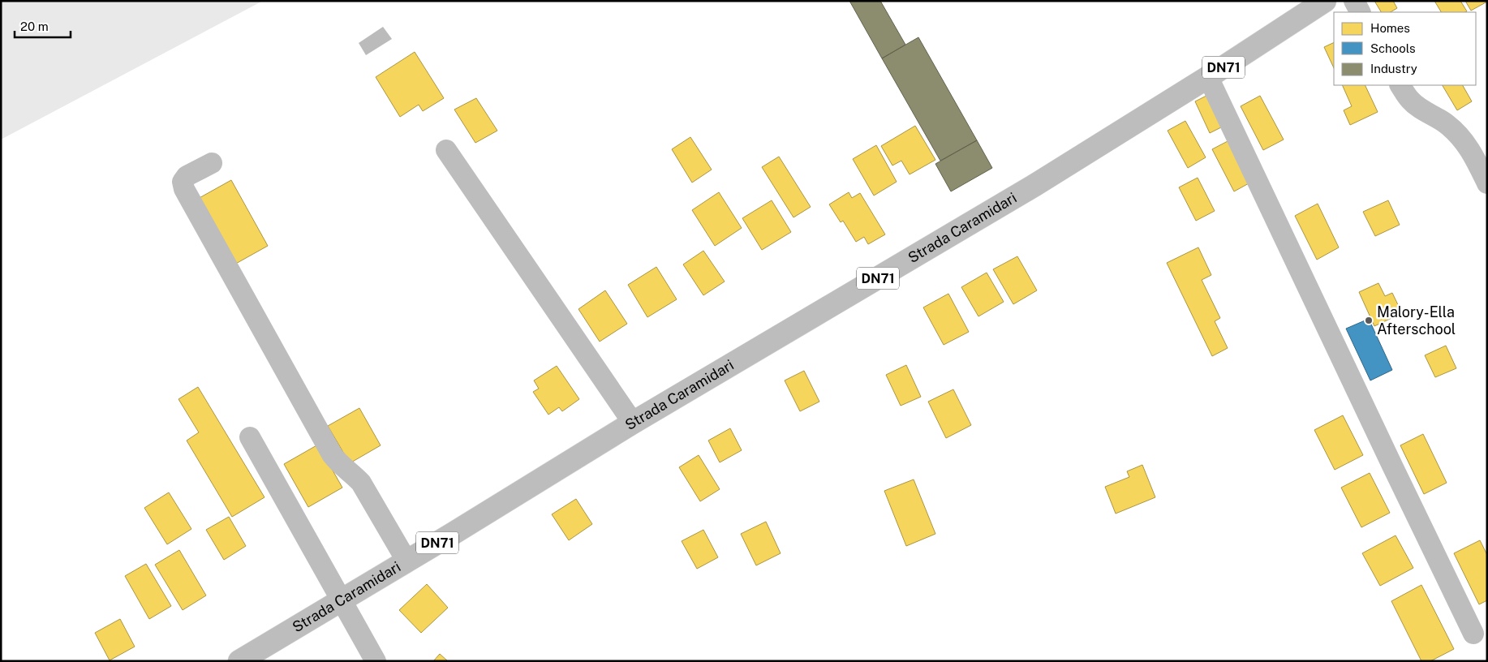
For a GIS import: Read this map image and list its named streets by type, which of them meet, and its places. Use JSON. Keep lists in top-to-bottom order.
{
  "streets": {
    "main road": ["DN71", "Strada Caramidari"]
  },
  "crossings": [
    ["DN71", "Strada Caramidari"]
  ],
  "places": ["Malory-Ella Afterschool"],
  "legend": ["Homes", "Schools", "Industry"],
  "scale_bar": "20 m"
}
